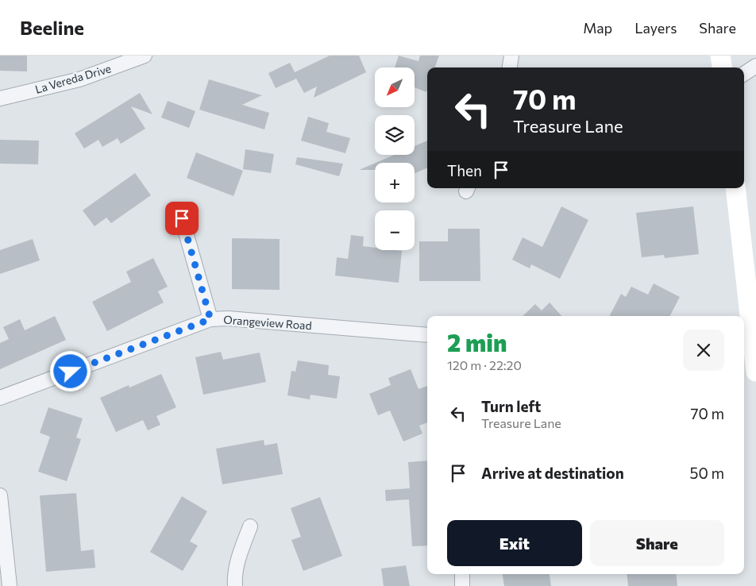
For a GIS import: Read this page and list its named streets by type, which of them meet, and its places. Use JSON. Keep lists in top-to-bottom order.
{
  "streets": {
    "street": ["La Vereda Drive", "Orangeview Road"]
  },
  "north": "bottom left",
  "page": {
    "header": "Beeline",
    "nav": ["Map", "Layers", "Share"],
    "map_buttons": ["+", "−"],
    "turn": ["70 m", "Treasure Lane"],
    "then": "Then",
    "heading": ["2 min", "120 m · 22:20"],
    "list": [
      {
        "name": "Turn left",
        "note": "Treasure Lane",
        "value": "70 m"
      },
      {
        "name": "Arrive at destination",
        "value": "50 m"
      }
    ],
    "buttons": ["Exit", "Share"]
  }
}
